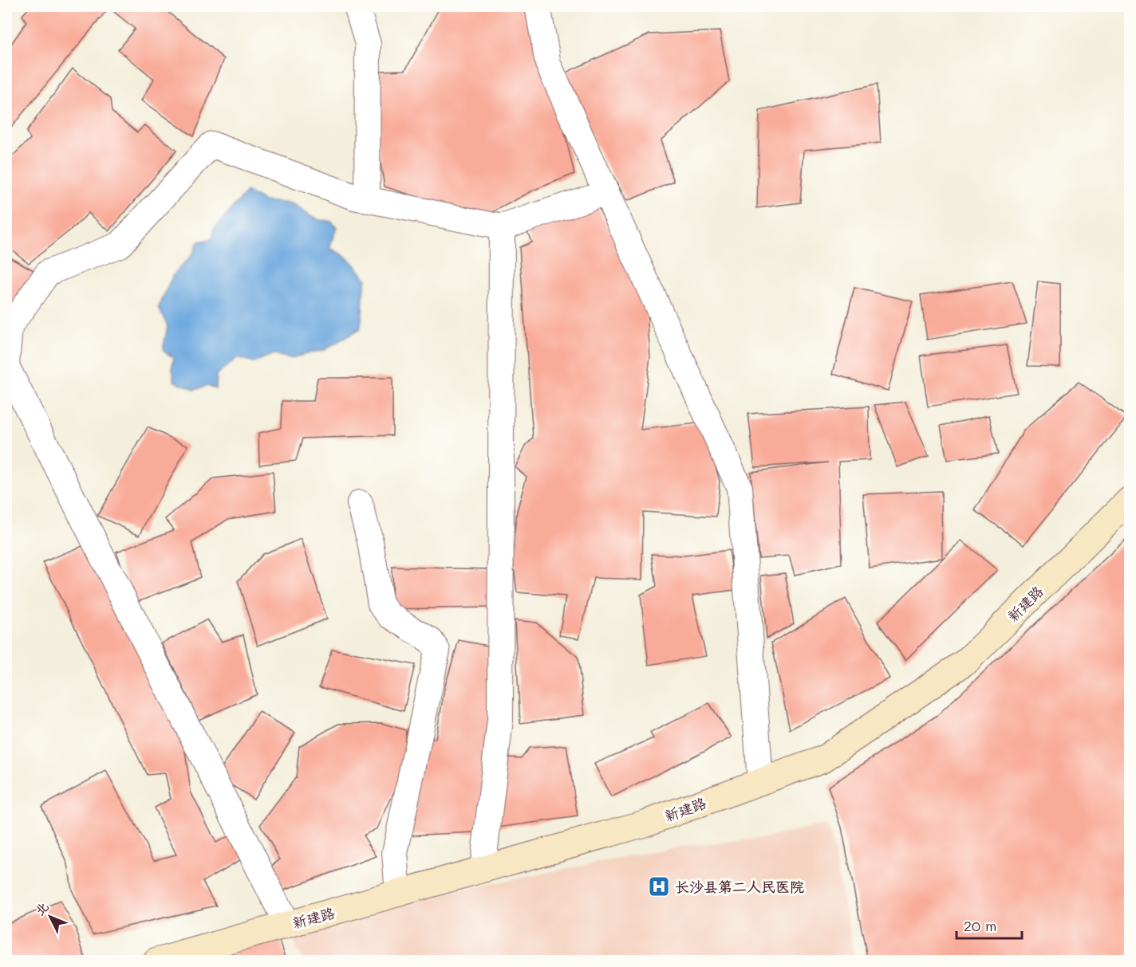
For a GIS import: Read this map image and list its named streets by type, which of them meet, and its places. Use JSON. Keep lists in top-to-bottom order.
{
  "streets": {
    "street": ["新建路"]
  },
  "places": {
    "hospital": ["长沙县第二人民医院"]
  },
  "scale_bar": "20 m",
  "north": "top left"
}
